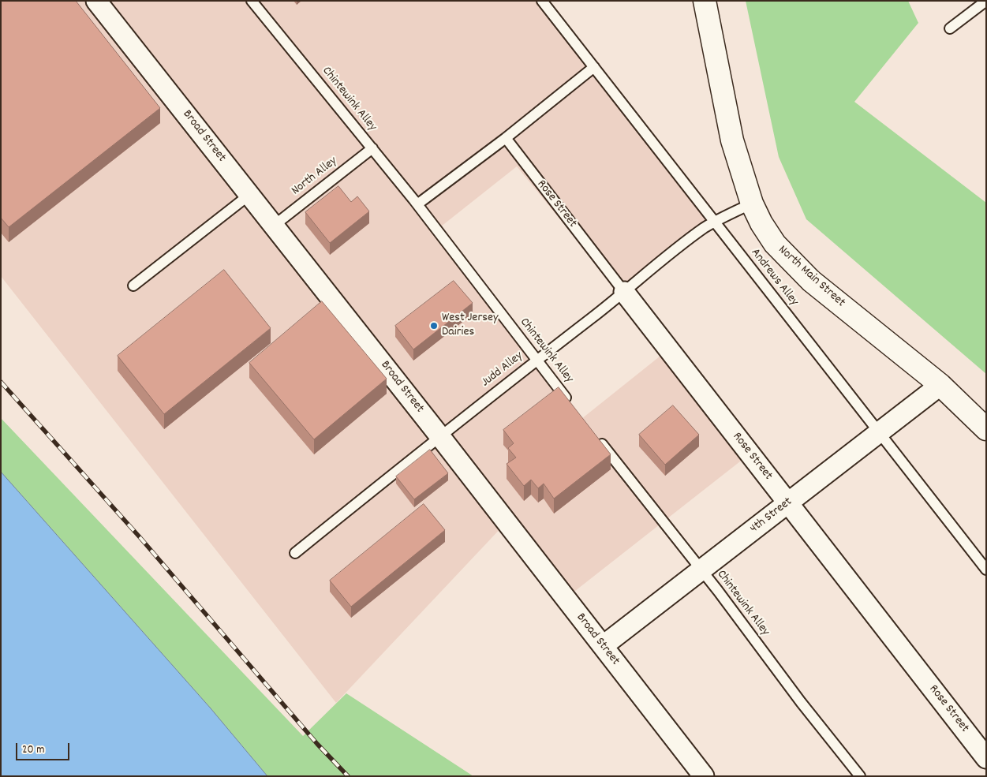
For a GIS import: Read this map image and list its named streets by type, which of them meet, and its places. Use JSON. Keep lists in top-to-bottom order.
{
  "streets": {
    "street": [
      "Broad Street",
      "Rose Street",
      "North Main Street",
      "4th Street"
    ],
    "lane": [
      "Chintewink Alley",
      "North Alley",
      "Andrews Alley",
      "Judd Alley"
    ]
  },
  "crossings": [
    ["Chintewink Alley", "North Alley"],
    ["Chintewink Alley", "Judd Alley"],
    ["Chintewink Alley", "4th Street"],
    ["Broad Street", "North Alley"],
    ["Broad Street", "Judd Alley"],
    ["Broad Street", "4th Street"],
    ["Rose Street", "Judd Alley"],
    ["Rose Street", "4th Street"],
    ["North Main Street", "Judd Alley"],
    ["North Main Street", "4th Street"],
    ["Andrews Alley", "Judd Alley"],
    ["Andrews Alley", "4th Street"]
  ],
  "places": ["West Jersey Dairies"],
  "scale_bar": "20 m"
}
